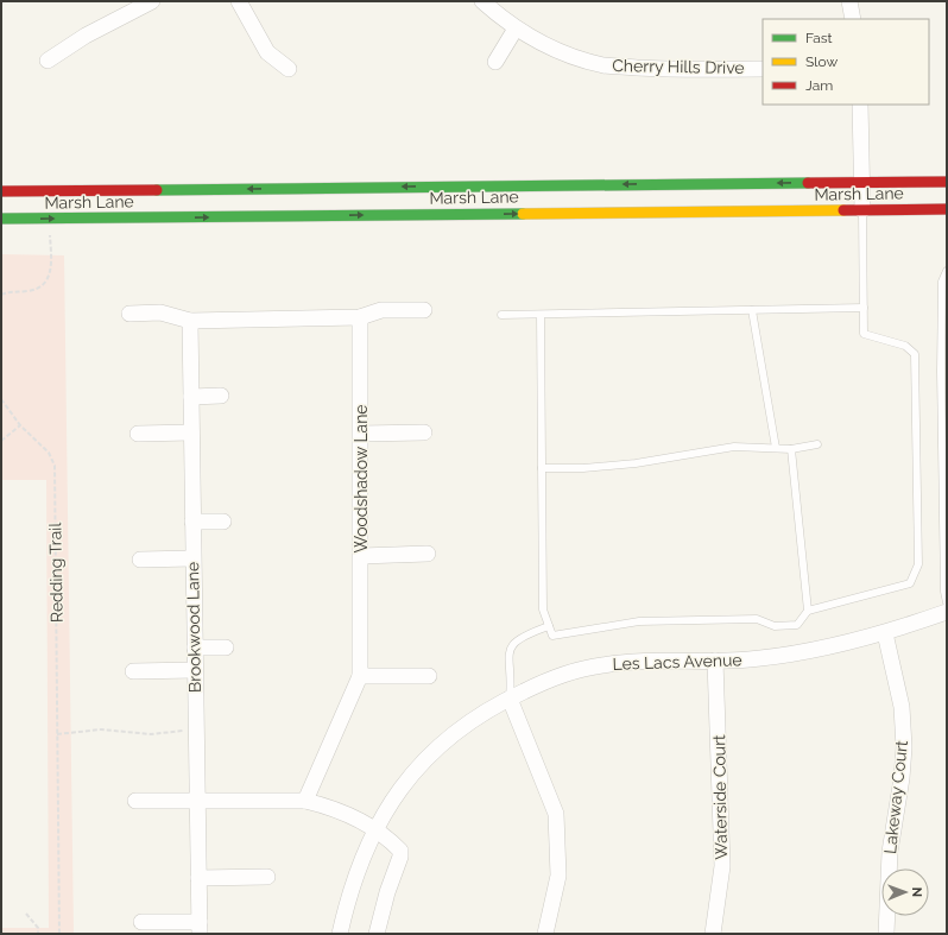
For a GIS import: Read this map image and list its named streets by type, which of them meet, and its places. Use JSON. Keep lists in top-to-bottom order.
{
  "streets": {
    "main road": ["Marsh Lane"],
    "street": [
      "Cherry Hills Drive",
      "Woodshadow Lane",
      "Brookwood Lane",
      "Les Lacs Avenue",
      "Waterside Court",
      "Lakeway Court"
    ],
    "path": ["Redding Trail"]
  },
  "crossings": [
    ["Les Lacs Avenue", "Waterside Court"],
    ["Les Lacs Avenue", "Lakeway Court"]
  ],
  "legend": ["Fast", "Slow", "Jam"],
  "north": "right"
}
